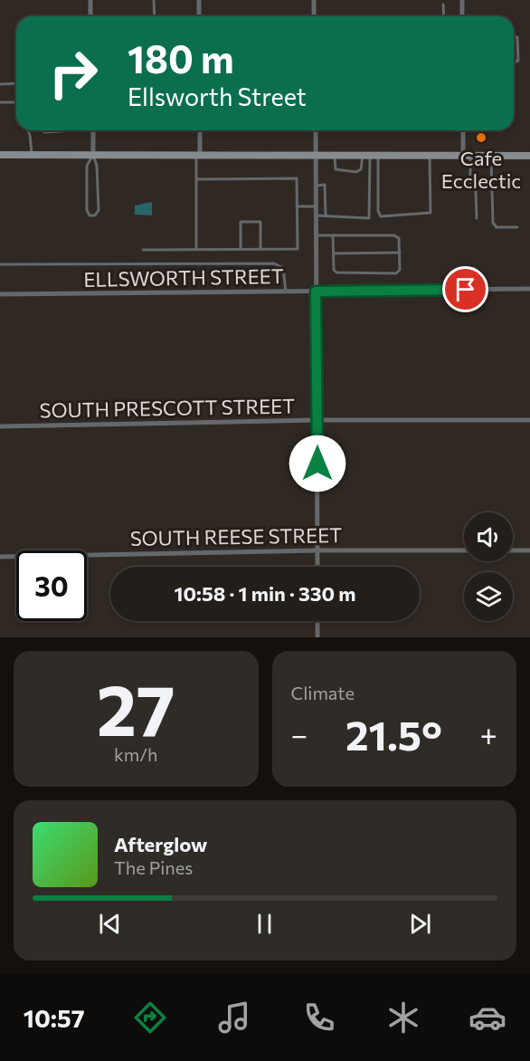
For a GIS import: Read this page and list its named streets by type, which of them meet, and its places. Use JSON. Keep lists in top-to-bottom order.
{
  "streets": {
    "street": ["ELLSWORTH STREET", "SOUTH PRESCOTT STREET", "SOUTH REESE STREET"]
  },
  "places": ["Cafe Ecclectic"],
  "page": {
    "turn": ["180 m", "Ellsworth Street"],
    "limit": "30",
    "trip": "10:58 · 1 min · 330 m",
    "tile": [
      ["27", "km/h"],
      "Climate"
    ],
    "heat": ["−", "21.5°", "+"],
    "song": ["Afterglow", "The Pines"],
    "tabs": "10:57"
  }
}
